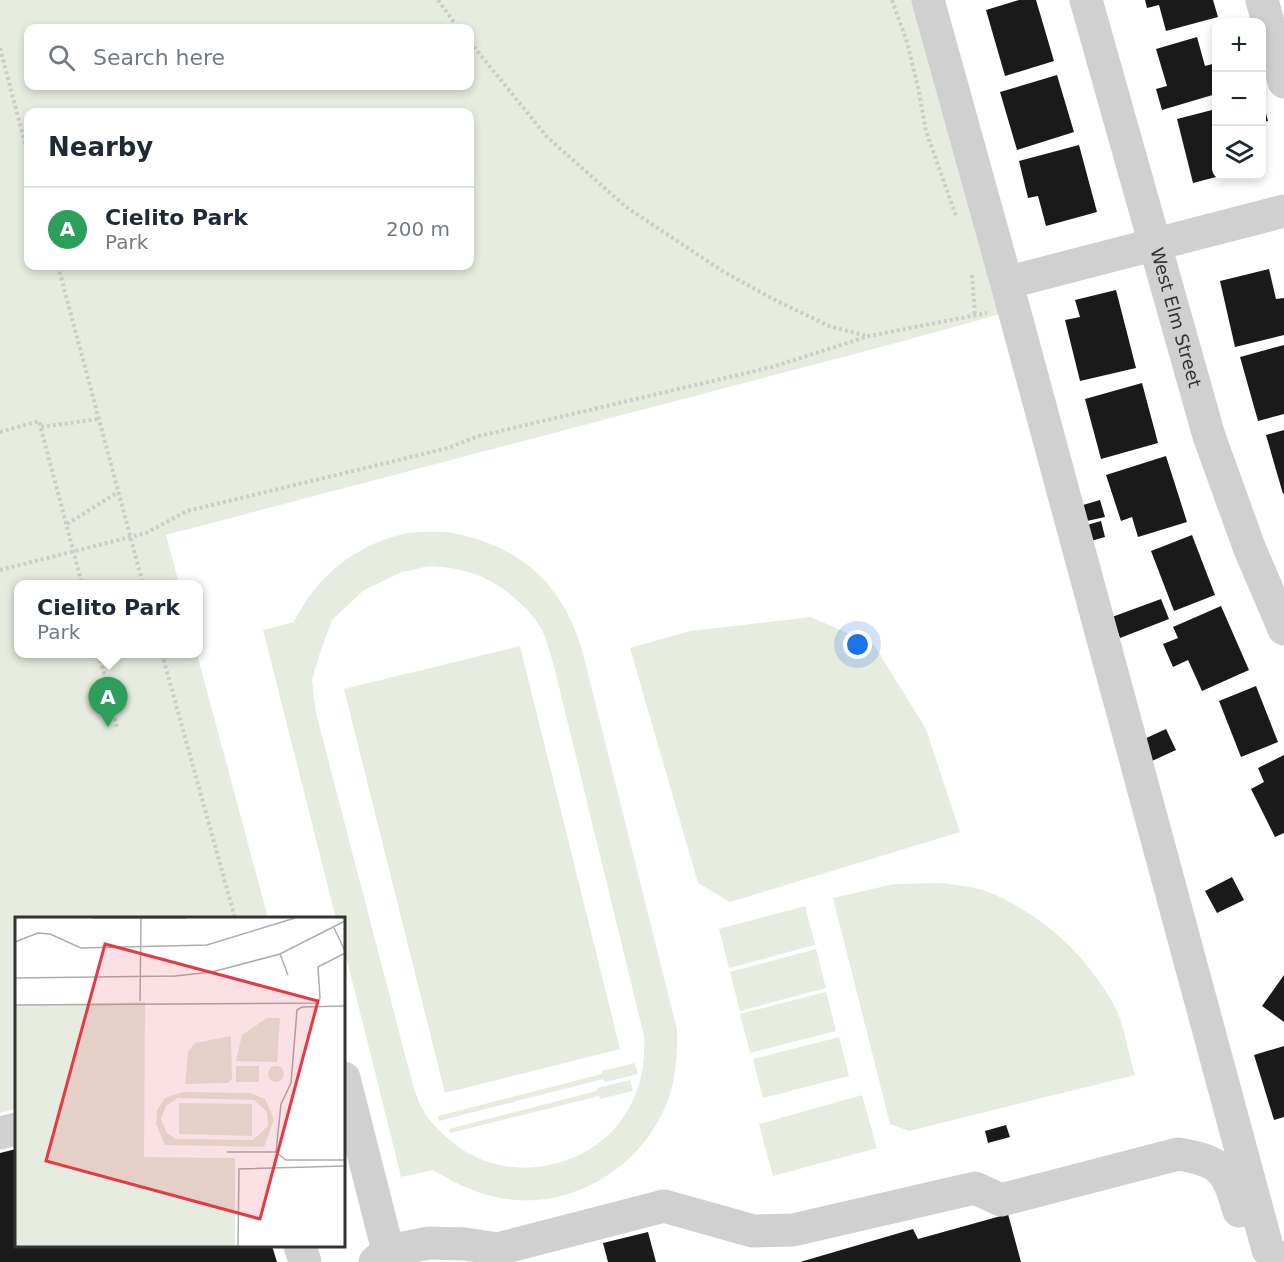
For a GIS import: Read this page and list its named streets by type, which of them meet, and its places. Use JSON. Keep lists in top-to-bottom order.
{
  "streets": {
    "street": ["West Elm Street"]
  },
  "page": {
    "map_buttons": ["+", "−"],
    "search": "Search here",
    "heading": "Nearby",
    "list": [
      {
        "mark": "A",
        "name": "Cielito Park",
        "note": "Park",
        "value": "200 m"
      }
    ],
    "popup": ["Cielito Park", "Park"],
    "pins": "A"
  }
}
